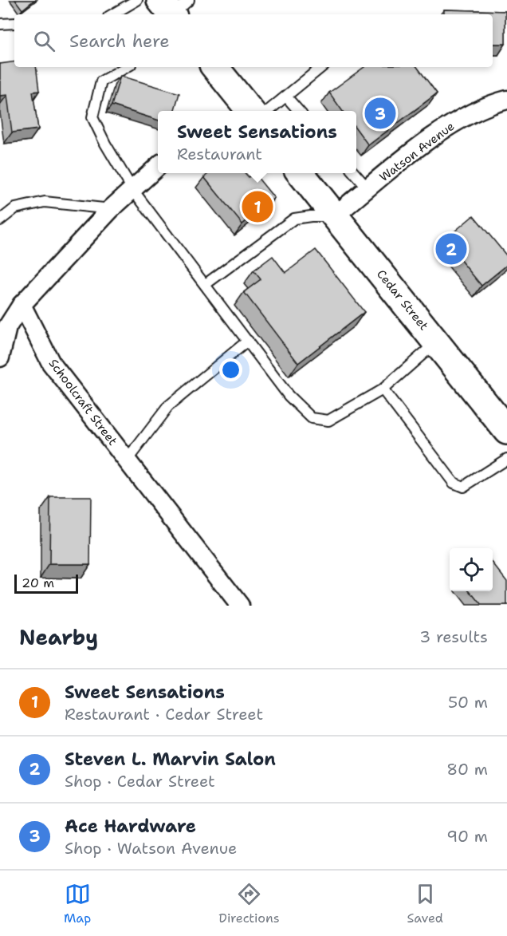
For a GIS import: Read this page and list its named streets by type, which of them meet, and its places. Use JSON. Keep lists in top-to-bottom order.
{
  "streets": {
    "main road": ["Cedar Street"],
    "street": ["Watson Avenue", "Schoolcraft Street"]
  },
  "crossings": [
    ["Watson Avenue", "Cedar Street"]
  ],
  "scale_bar": "20 m",
  "page": {
    "search": "Search here",
    "pins": ["3", "1", "2"],
    "popup": ["Sweet Sensations", "Restaurant"],
    "scale": "20 m",
    "heading": ["Nearby", "3 results"],
    "list": [
      {
        "mark": "1",
        "name": "Sweet Sensations",
        "note": "Restaurant · Cedar Street",
        "value": "50 m"
      },
      {
        "mark": "2",
        "name": "Steven L. Marvin Salon",
        "note": "Shop · Cedar Street",
        "value": "80 m"
      },
      {
        "mark": "3",
        "name": "Ace Hardware",
        "note": "Shop · Watson Avenue",
        "value": "90 m"
      }
    ],
    "nav": ["Map", "Directions", "Saved"]
  }
}
